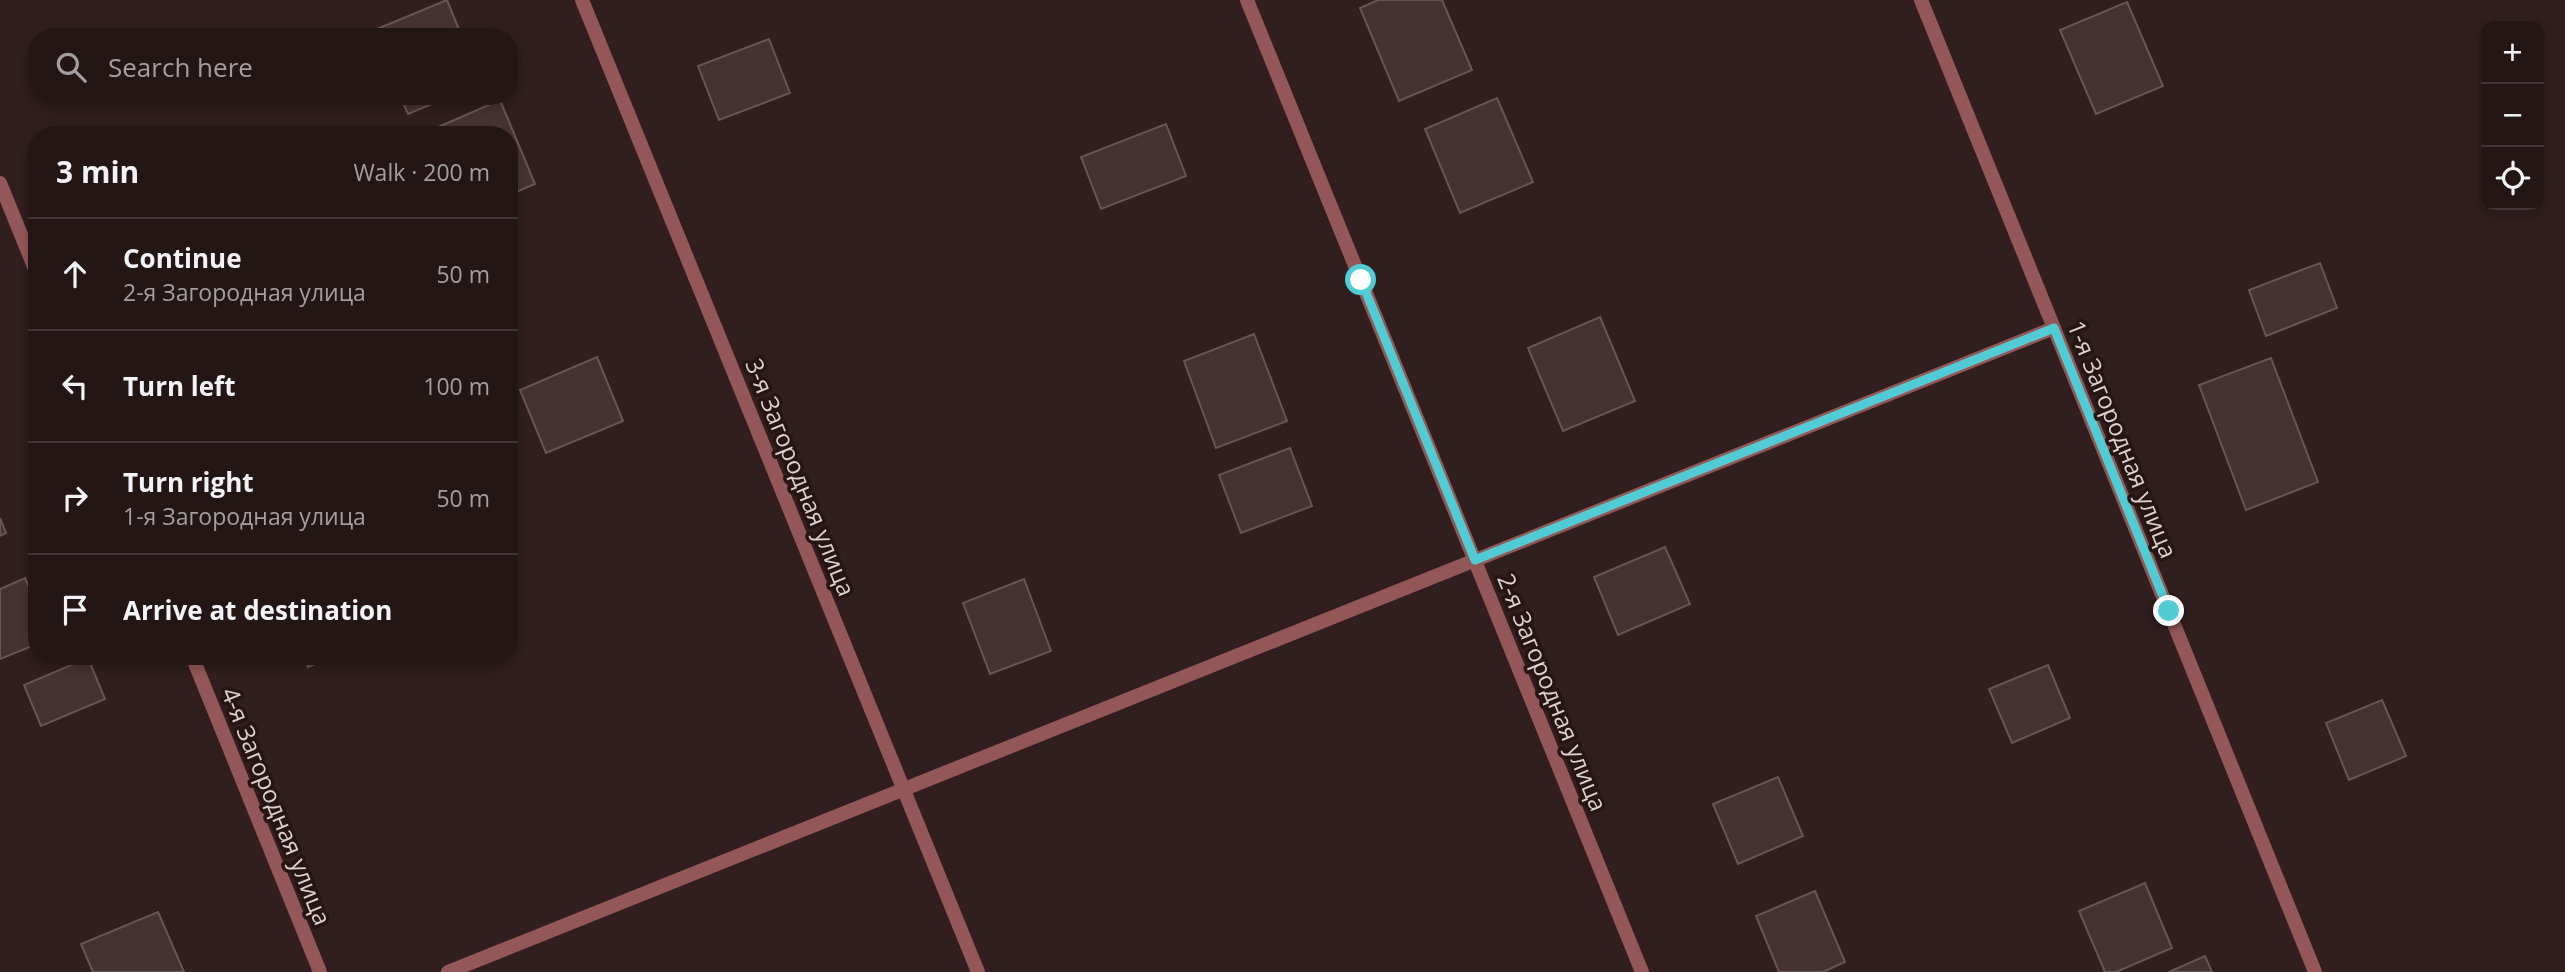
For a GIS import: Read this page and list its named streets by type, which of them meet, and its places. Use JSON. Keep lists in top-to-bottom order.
{
  "streets": {
    "street": [
      "1-я Загородная улица",
      "3-я Загородная улица",
      "2-я Загородная улица",
      "4-я Загородная улица"
    ]
  },
  "page": {
    "map_buttons": ["+", "−"],
    "search": "Search here",
    "heading": ["3 min", "Walk · 200 m"],
    "list": [
      ["Continue", "2-я Загородная улица", "50 m"],
      ["Turn left", "100 m"],
      ["Turn right", "1-я Загородная улица", "50 m"],
      "Arrive at destination"
    ]
  }
}
